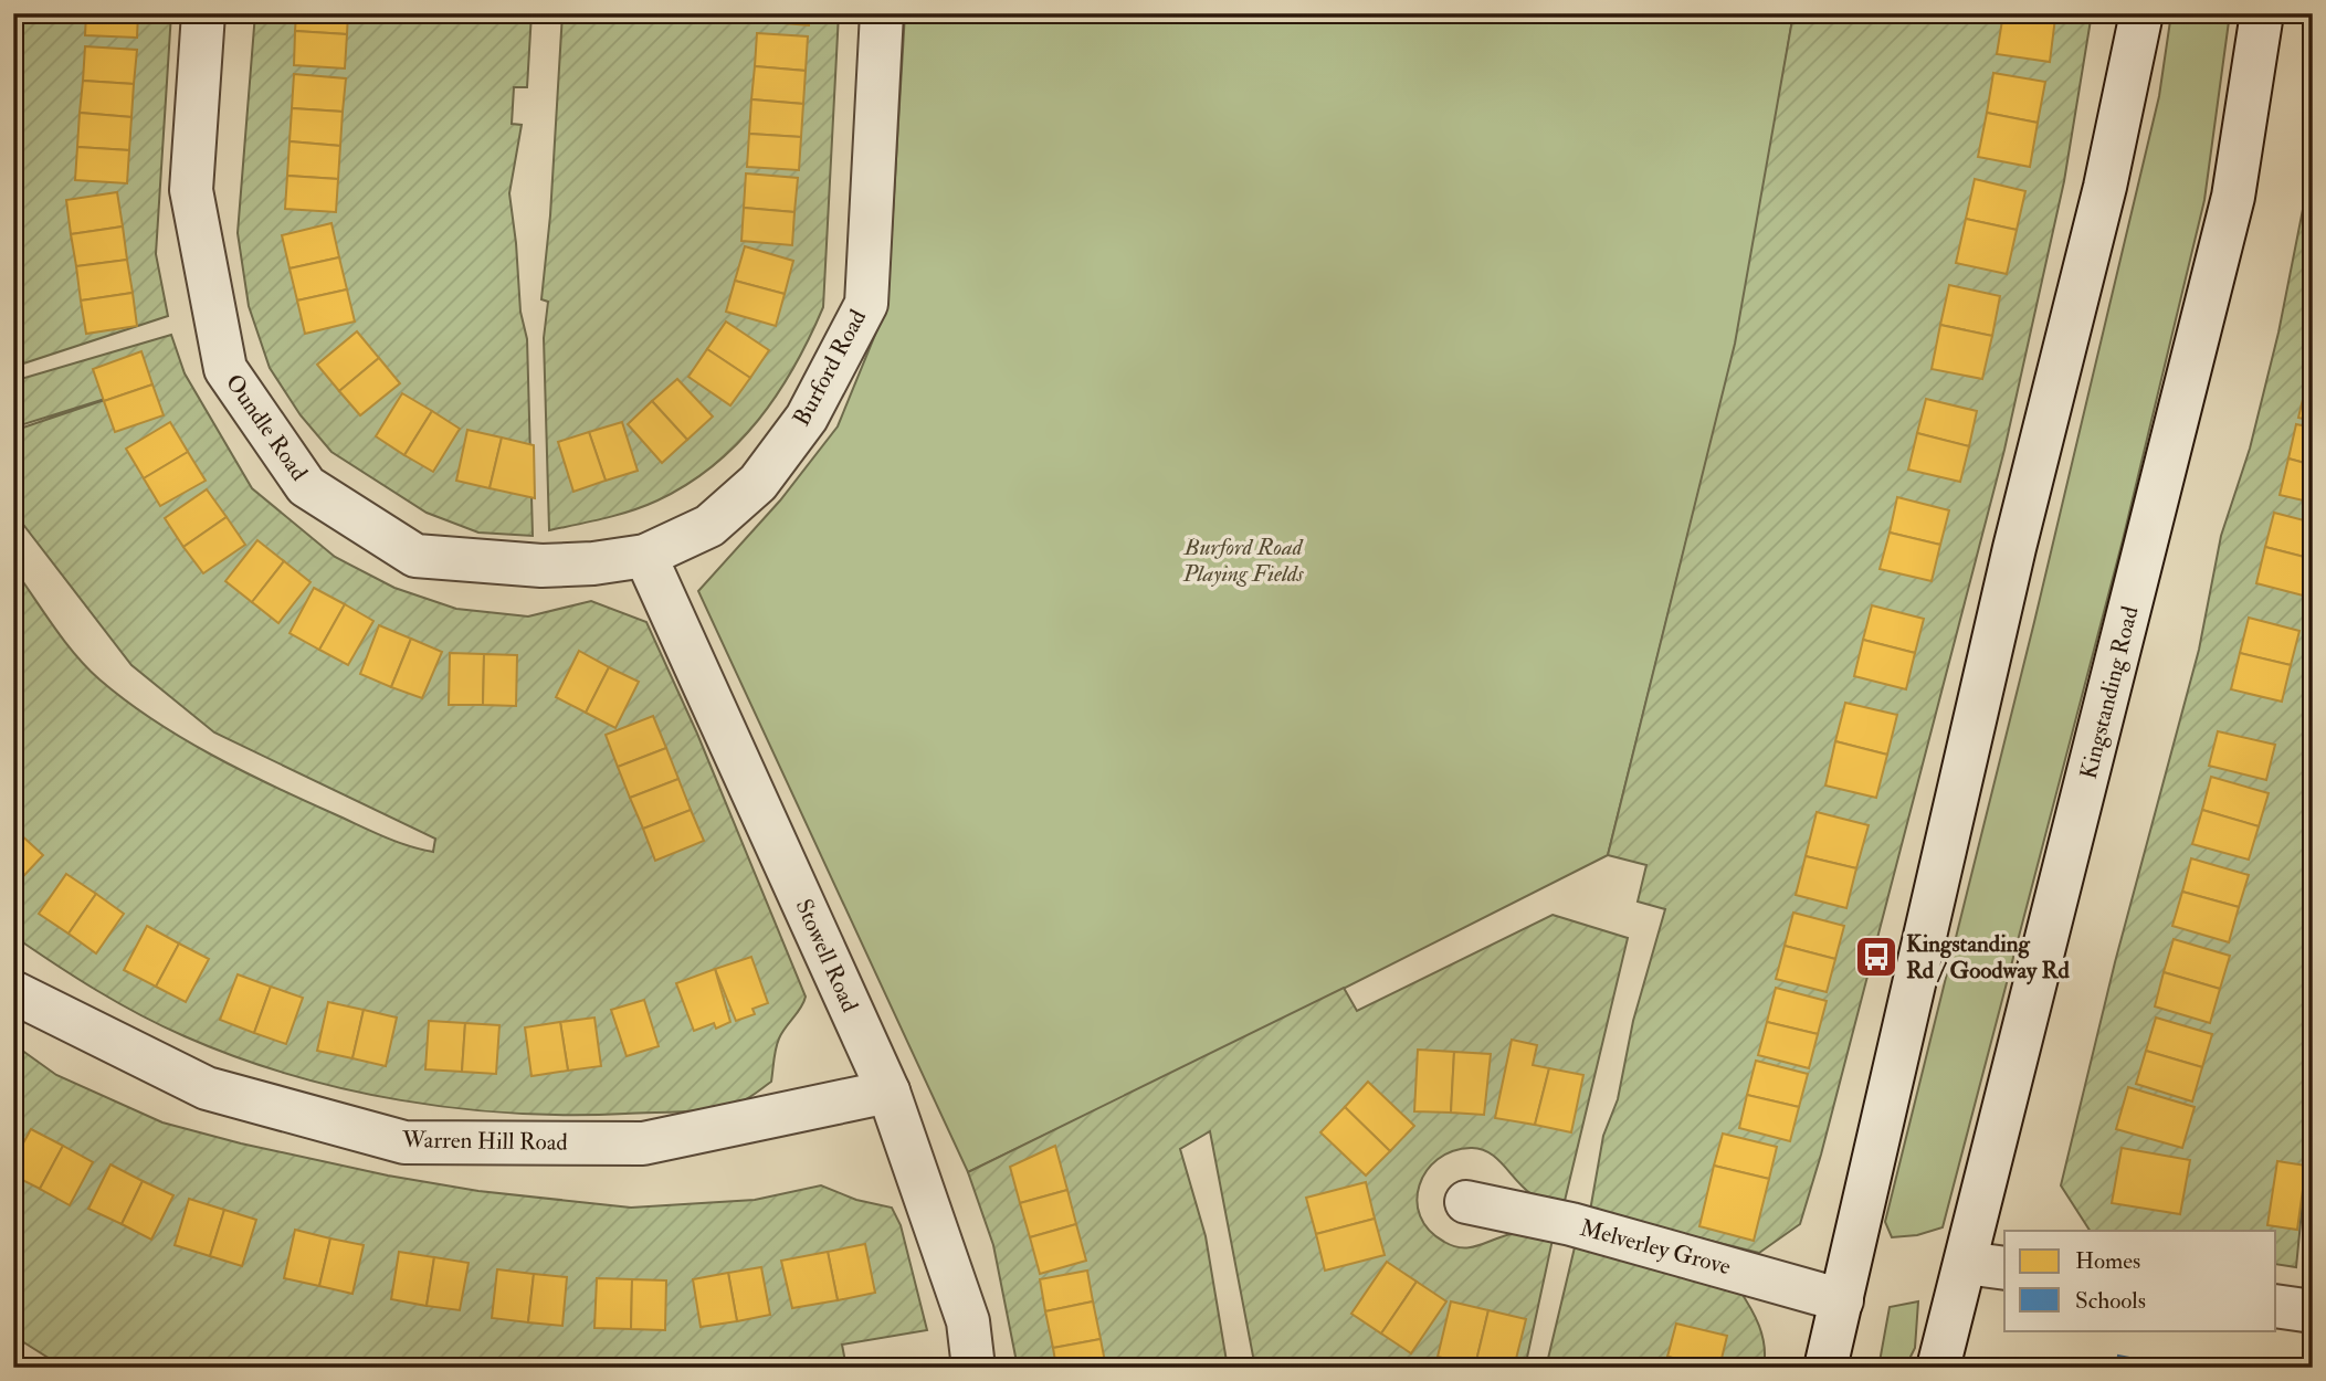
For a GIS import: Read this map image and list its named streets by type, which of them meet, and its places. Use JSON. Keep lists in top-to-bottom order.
{
  "streets": {
    "street": [
      "Burford Road",
      "Oundle Road",
      "Kingstanding Road",
      "Stowell Road",
      "Warren Hill Road",
      "Melverley Grove"
    ]
  },
  "crossings": [
    ["Burford Road", "Oundle Road"],
    ["Burford Road", "Stowell Road"],
    ["Oundle Road", "Stowell Road"],
    ["Stowell Road", "Warren Hill Road"]
  ],
  "parks": ["Burford Road Playing Fields"],
  "places": {
    "bus stop": ["Kingstanding Rd / Goodway Rd"]
  },
  "legend": ["Homes", "Schools"]
}
